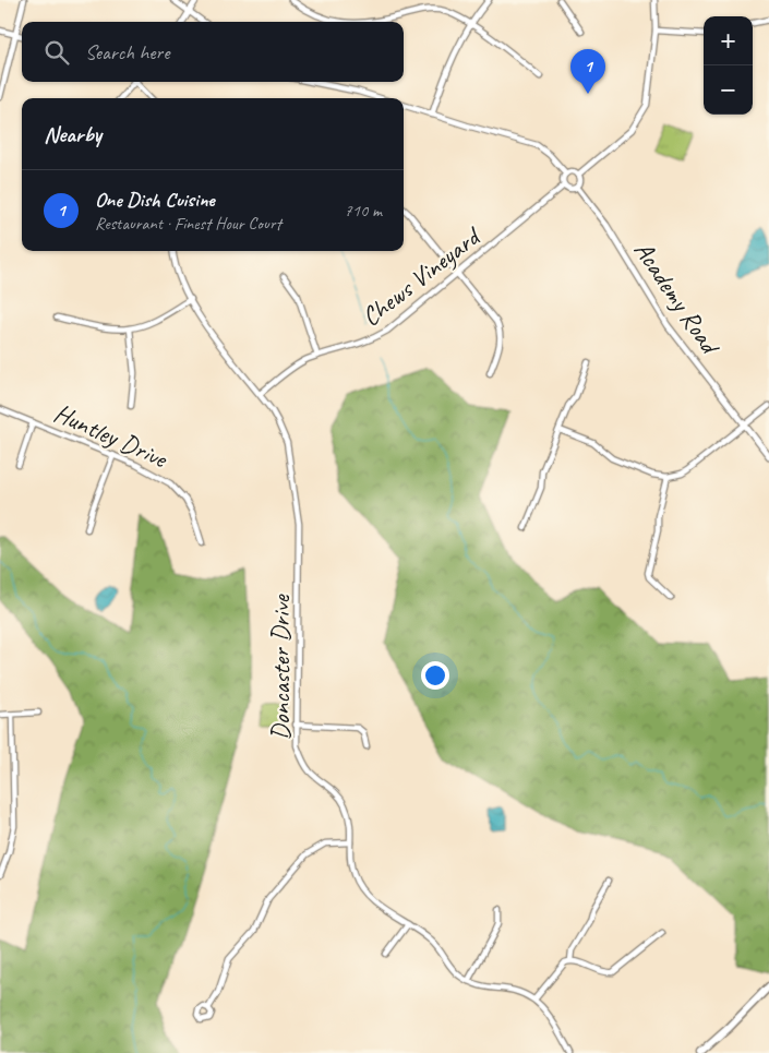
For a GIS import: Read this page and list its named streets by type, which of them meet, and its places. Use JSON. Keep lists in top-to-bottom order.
{
  "streets": {
    "street": [
      "Chews Vineyard",
      "Academy Road",
      "Huntley Drive",
      "Doncaster Drive"
    ]
  },
  "crossings": [
    ["Chews Vineyard", "Academy Road"],
    ["Chews Vineyard", "Doncaster Drive"]
  ],
  "page": {
    "map_buttons": ["+", "−"],
    "search": "Search here",
    "pins": "1",
    "heading": "Nearby",
    "list": [
      {
        "mark": "1",
        "name": "One Dish Cuisine",
        "note": "Restaurant · Finest Hour Court",
        "value": "710 m"
      }
    ]
  }
}
